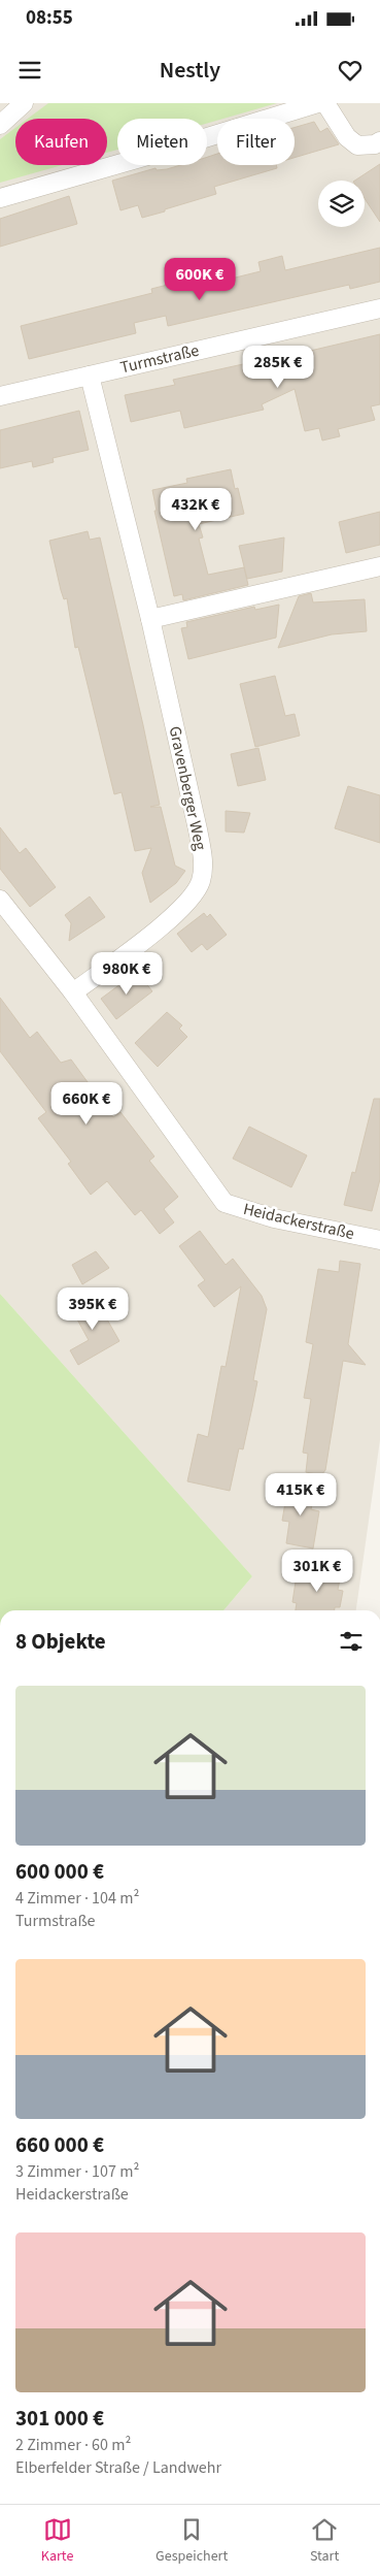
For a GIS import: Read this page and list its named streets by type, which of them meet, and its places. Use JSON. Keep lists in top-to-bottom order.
{
  "streets": {
    "street": ["Turmstraße", "Gravenberger Weg", "Heidackerstraße"]
  },
  "crossings": [
    ["Turmstraße", "Gravenberger Weg"],
    ["Gravenberger Weg", "Heidackerstraße"]
  ],
  "page": {
    "status": "08:55",
    "header": "Nestly",
    "chip": ["Kaufen", "Mieten", "Filter"],
    "price": [
      "600K €",
      "285K €",
      "432K €",
      "980K €",
      "660K €",
      "395K €",
      "415K €",
      "301K €"
    ],
    "heading": "8 Objekte",
    "list": [
      {
        "name": "600 000 €",
        "note": "4 Zimmer · 104 m² · Turmstraße"
      },
      {
        "name": "660 000 €",
        "note": "3 Zimmer · 107 m² · Heidackerstraße"
      },
      {
        "name": "301 000 €",
        "note": "2 Zimmer · 60 m² · Elberfelder Straße / Landwehr"
      }
    ],
    "tabs": ["Karte", "Gespeichert", "Start"]
  }
}
